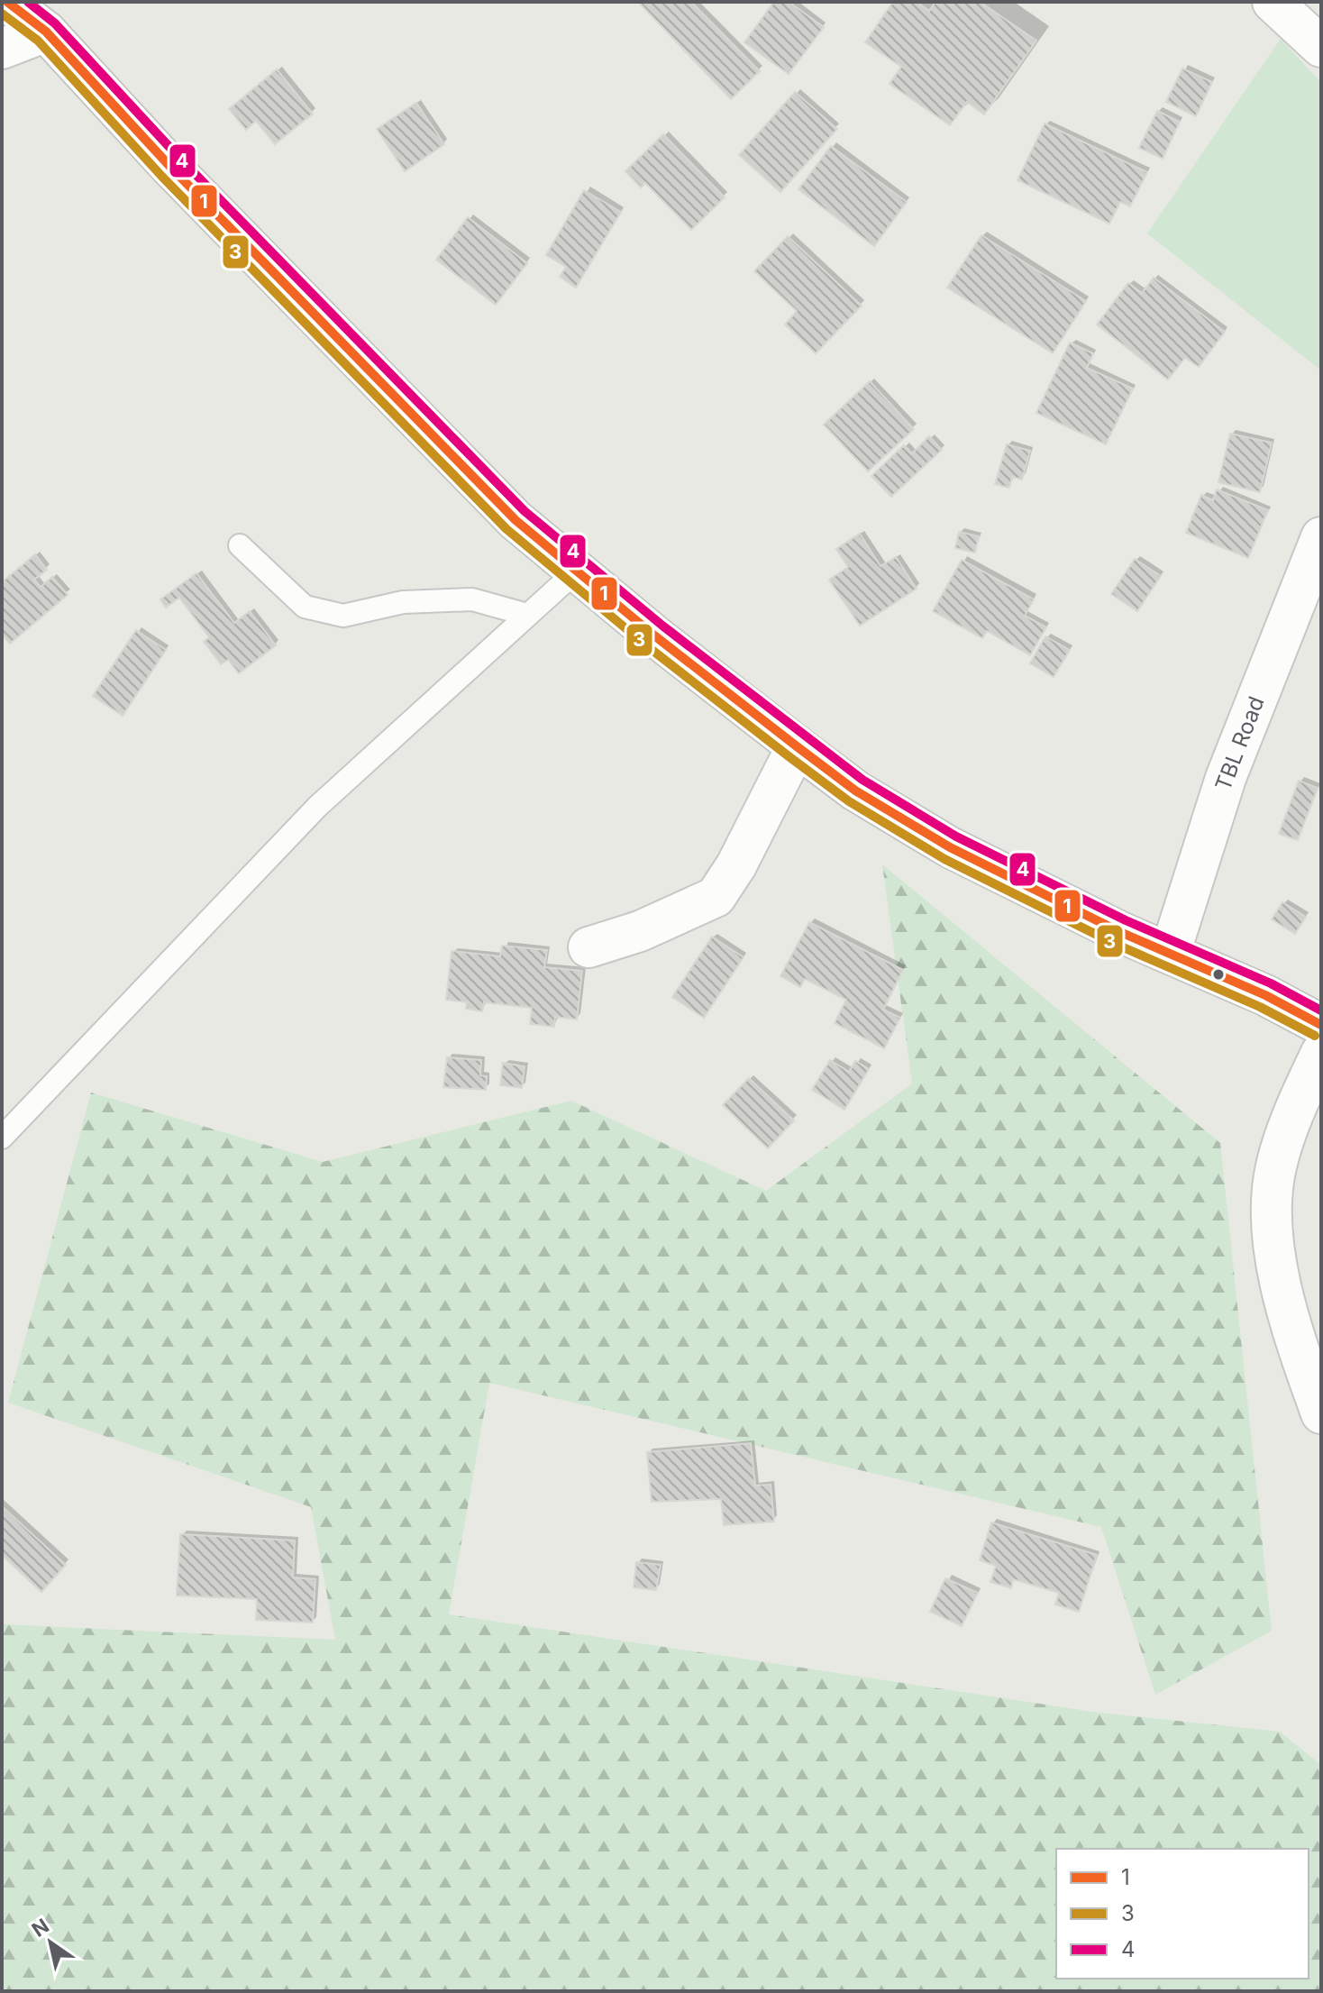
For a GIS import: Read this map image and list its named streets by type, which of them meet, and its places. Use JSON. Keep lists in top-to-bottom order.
{
  "streets": {
    "main road": ["TBL Road"]
  },
  "lines": ["transit line 1", "transit line 4", "transit line 3"],
  "legend": ["1", "3", "4"],
  "north": "top left"
}
